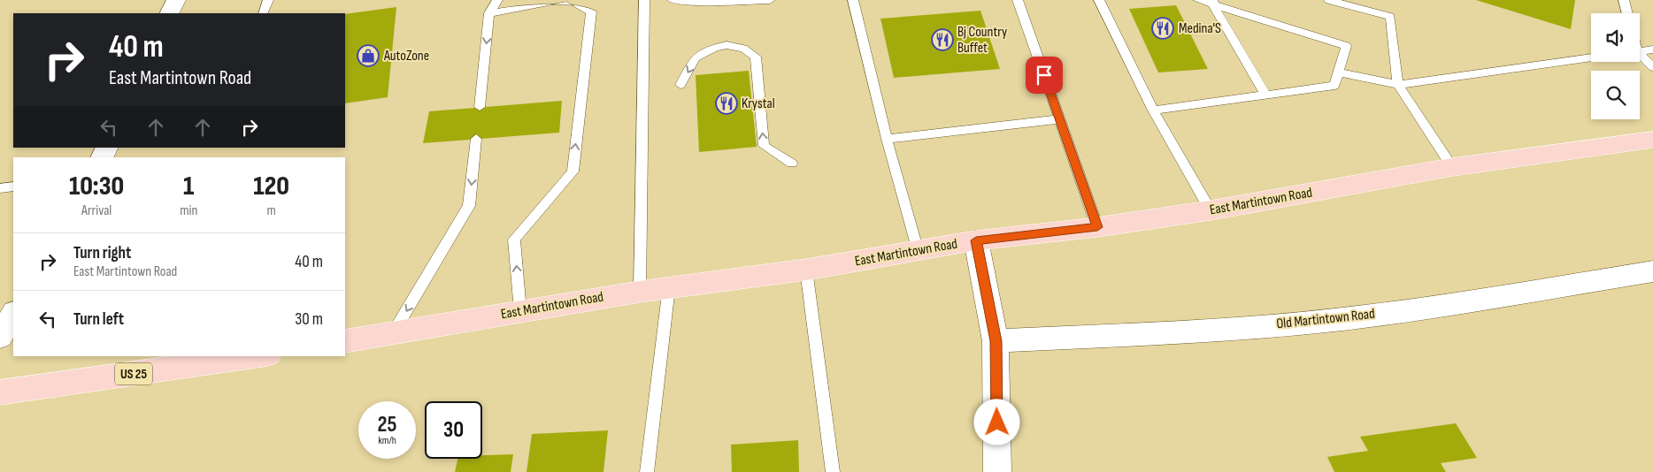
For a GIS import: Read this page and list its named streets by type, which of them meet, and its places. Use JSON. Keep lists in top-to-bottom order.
{
  "streets": {
    "main road": ["East Martintown Road", "US 25"],
    "street": ["Old Martintown Road"]
  },
  "places": {
    "restaurant": ["Medina'S", "Bj Country Buffet", "Krystal"],
    "shop": ["AutoZone"]
  },
  "page": {
    "turn": ["40 m", "East Martintown Road"],
    "eta": [
      "10:30",
      "Arrival",
      "1",
      "min",
      "120",
      "m"
    ],
    "list": [
      {
        "name": "Turn right",
        "note": "East Martintown Road",
        "value": "40 m"
      },
      {
        "name": "Turn left",
        "value": "30 m"
      }
    ],
    "speed": "25 km/h",
    "limit": "30"
  }
}
